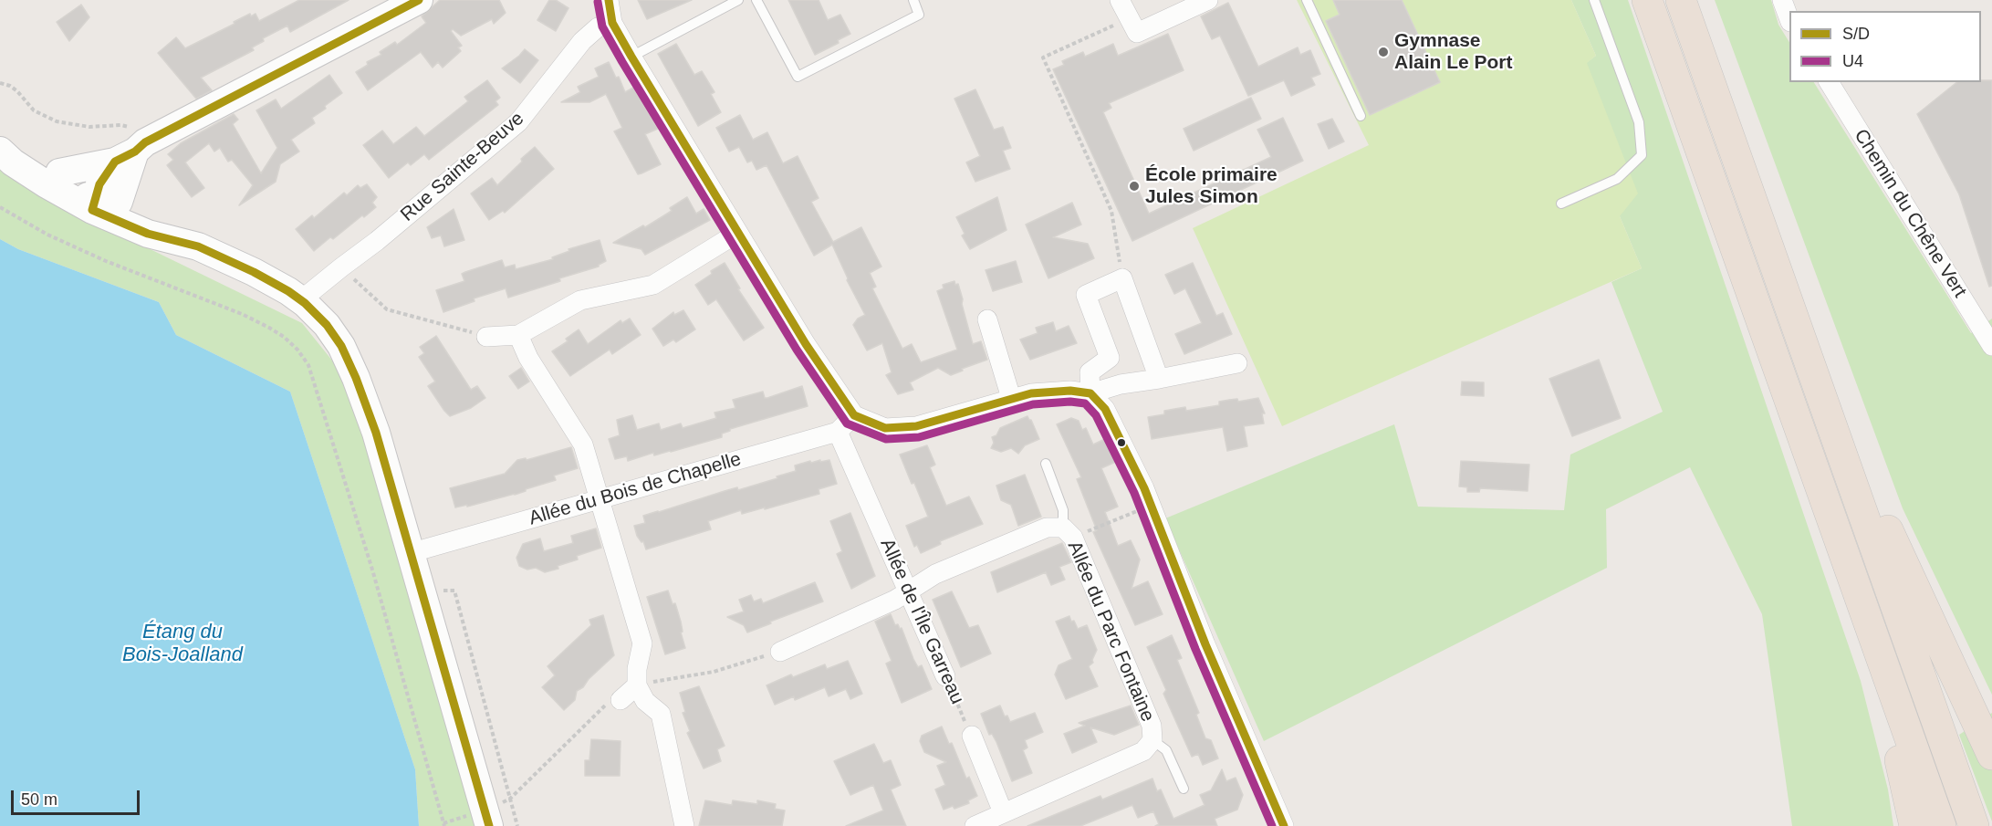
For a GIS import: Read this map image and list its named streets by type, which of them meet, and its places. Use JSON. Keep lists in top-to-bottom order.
{
  "streets": {
    "street": [
      "Rue Sainte-Beuve",
      "Chemin du Chêne Vert",
      "Allée du Bois de Chapelle",
      "Allée de l'Île Garreau",
      "Allée du Parc Fontaine"
    ]
  },
  "crossings": [
    ["Allée du Bois de Chapelle", "Allée de l'Île Garreau"],
    ["Allée de l'Île Garreau", "Allée du Parc Fontaine"]
  ],
  "water": ["Étang du Bois-Joalland"],
  "places": ["Gymnase Alain Le Port", "École primaire Jules Simon"],
  "lines": ["transit line S/D", "transit line U4"],
  "legend": ["S/D", "U4"],
  "scale_bar": "50 m"
}
